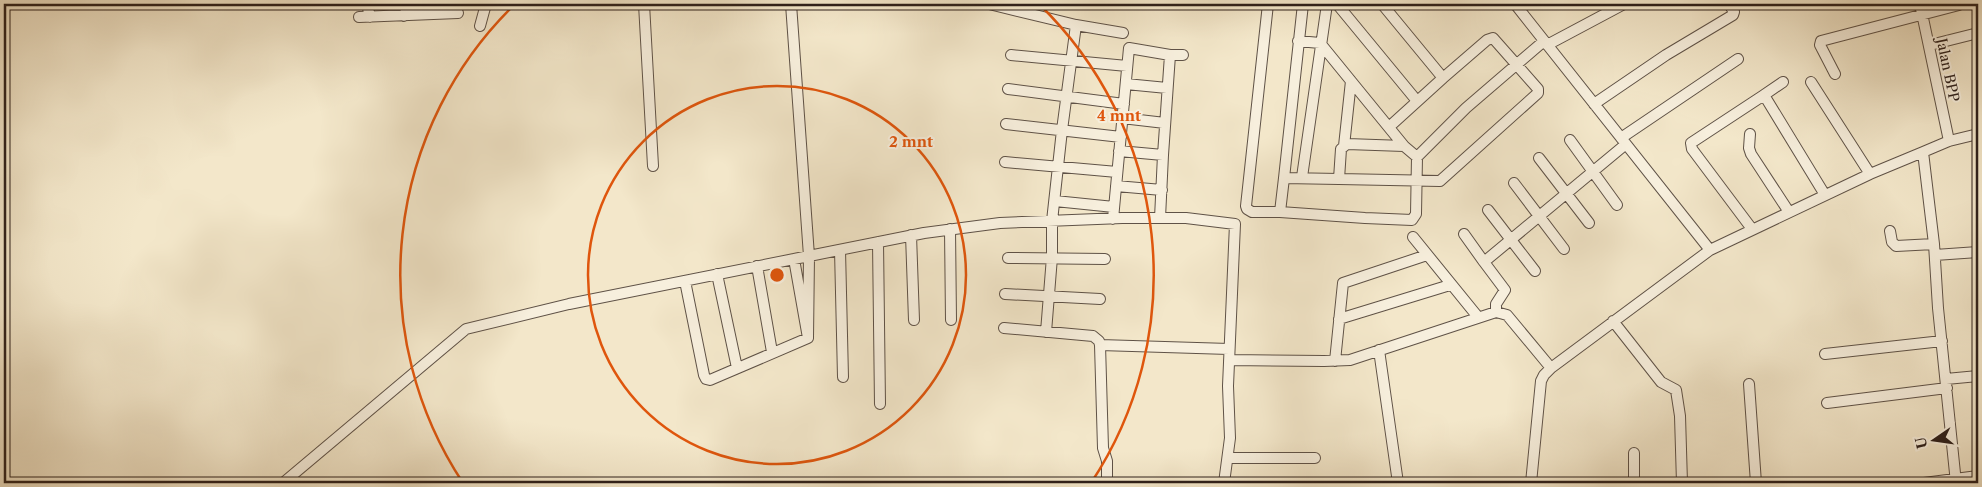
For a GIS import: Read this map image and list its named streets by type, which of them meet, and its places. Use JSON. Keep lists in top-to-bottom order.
{
  "streets": {
    "street": ["Jalan BPP"]
  },
  "north": "left",
  "rings": ["4 mnt", "2 mnt"]
}
